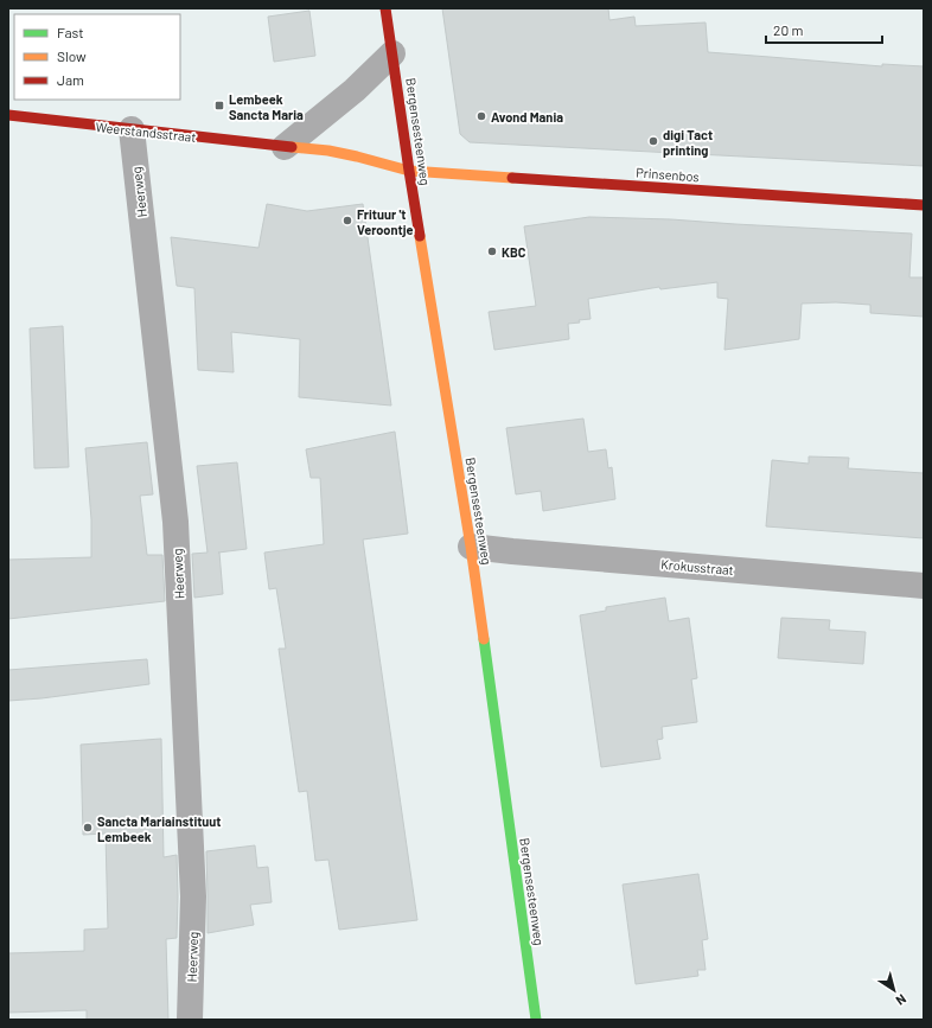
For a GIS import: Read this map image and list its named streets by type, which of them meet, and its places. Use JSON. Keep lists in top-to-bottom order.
{
  "streets": {
    "main road": ["Weerstandsstraat", "Bergensesteenweg", "Prinsenbos"],
    "street": ["Heerweg", "Krokusstraat"]
  },
  "crossings": [
    ["Weerstandsstraat", "Bergensesteenweg"],
    ["Weerstandsstraat", "Prinsenbos"],
    ["Weerstandsstraat", "Heerweg"],
    ["Bergensesteenweg", "Prinsenbos"],
    ["Bergensesteenweg", "Krokusstraat"]
  ],
  "places": {
    "transit": ["Lembeek Sancta Maria"],
    "other": [
      "Avond Mania",
      "digi Tact printing",
      "Frituur 't Veroontje",
      "KBC",
      "Sancta Mariainstituut Lembeek"
    ]
  },
  "legend": ["Fast", "Slow", "Jam"],
  "scale_bar": "20 m",
  "north": "bottom right"
}
